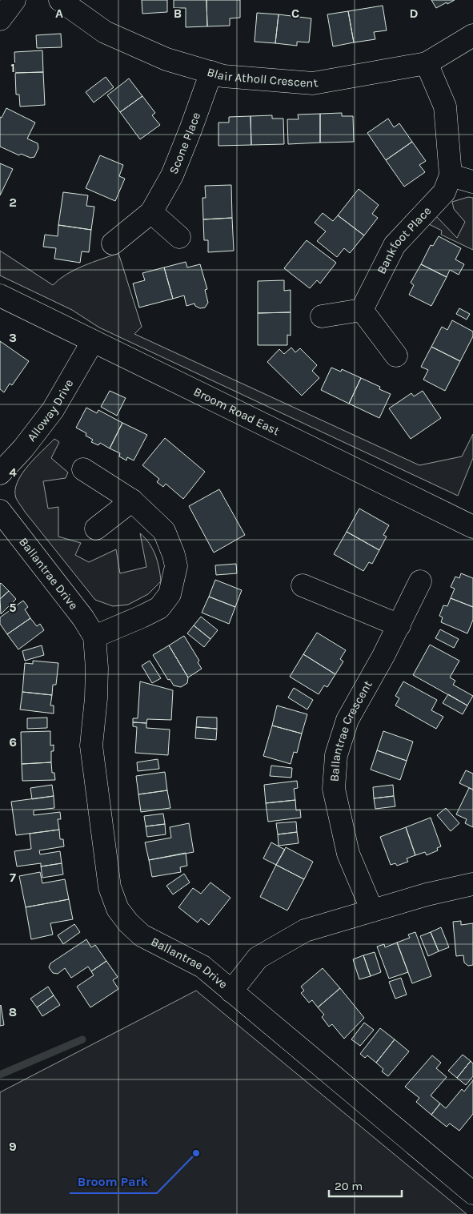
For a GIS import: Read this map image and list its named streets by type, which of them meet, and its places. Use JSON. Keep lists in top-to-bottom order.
{
  "streets": {
    "street": [
      "Blair Atholl Crescent",
      "Scone Place",
      "Bankfoot Place",
      "Alloway Drive",
      "Broom Road East",
      "Ballantrae Drive",
      "Ballantrae Crescent"
    ]
  },
  "crossings": [
    ["Blair Atholl Crescent", "Scone Place"],
    ["Alloway Drive", "Broom Road East"]
  ],
  "places": ["Broom Park"],
  "scale_bar": "20 m",
  "grid": {
    "columns": [
      "A",
      "B",
      "C",
      "D"
    ],
    "rows": [
      "1",
      "2",
      "3",
      "4",
      "5",
      "6",
      "7",
      "8",
      "9"
    ]
  }
}
